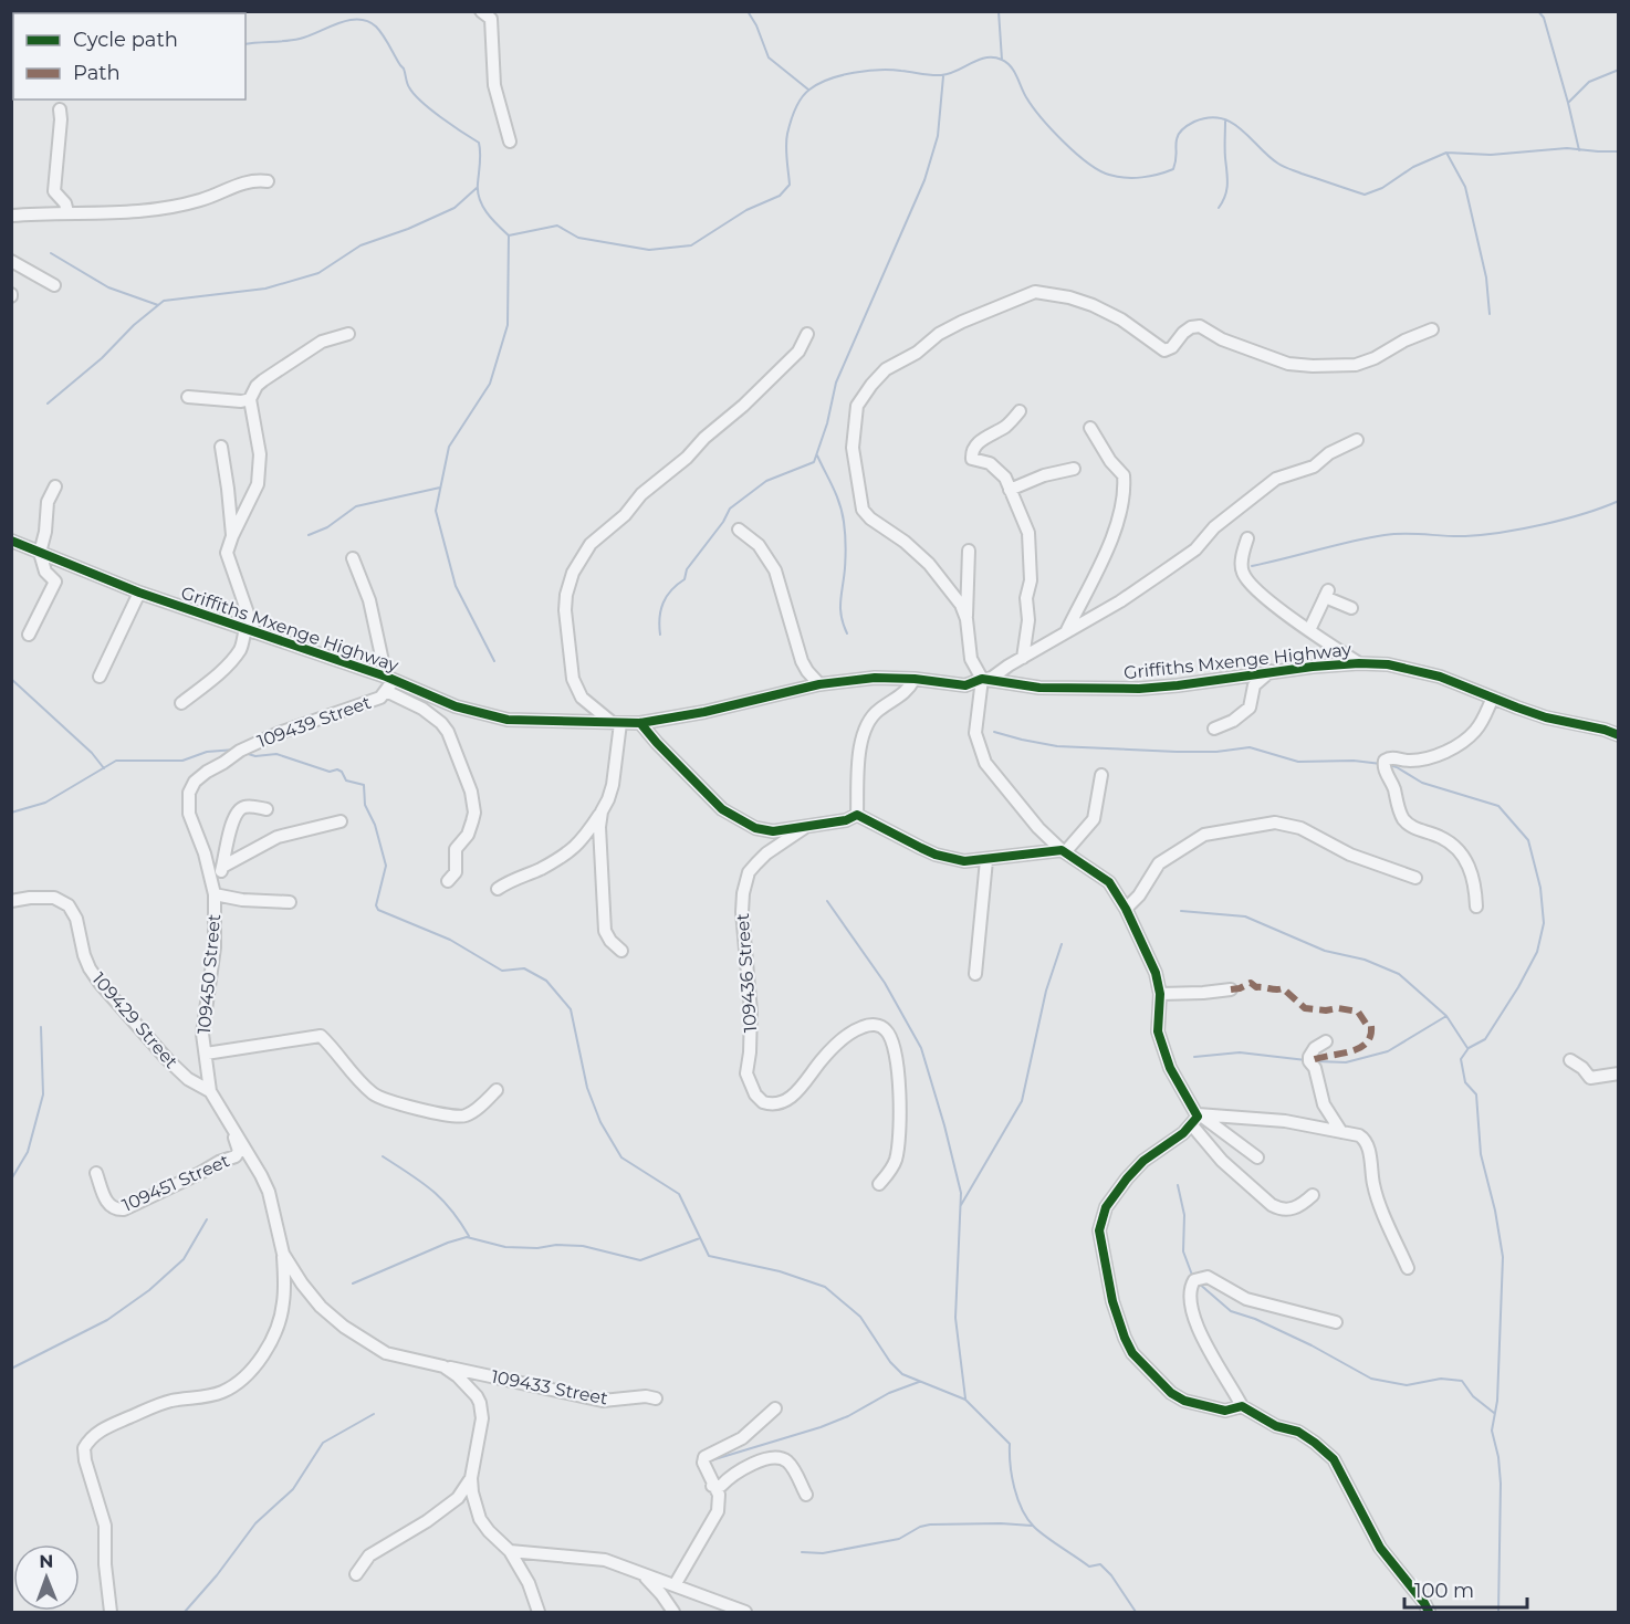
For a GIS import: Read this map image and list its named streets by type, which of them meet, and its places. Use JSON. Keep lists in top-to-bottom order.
{
  "streets": {
    "street": [
      "Griffiths Mxenge Highway",
      "109439 Street",
      "109436 Street",
      "109450 Street",
      "109429 Street",
      "109451 Street",
      "109433 Street"
    ]
  },
  "crossings": [
    ["Griffiths Mxenge Highway", "109439 Street"],
    ["109439 Street", "109450 Street"],
    ["109450 Street", "109429 Street"],
    ["109429 Street", "109451 Street"],
    ["109429 Street", "109433 Street"]
  ],
  "legend": ["Cycle path", "Path"],
  "scale_bar": "100 m",
  "north": "top"
}
